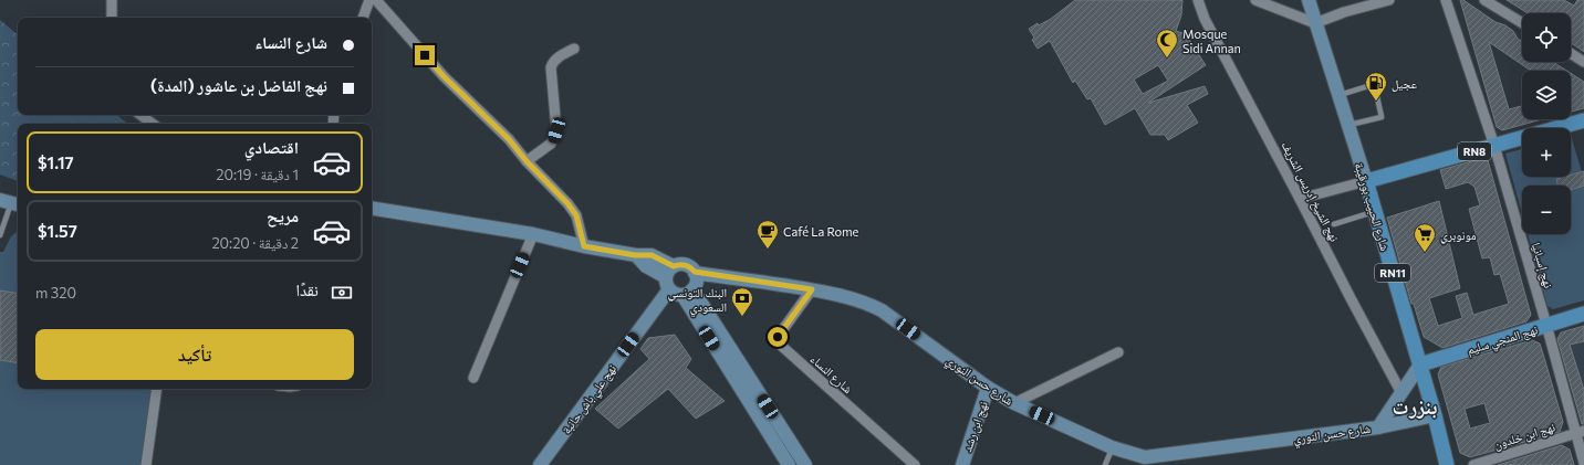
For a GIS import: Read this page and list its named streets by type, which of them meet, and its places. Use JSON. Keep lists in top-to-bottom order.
{
  "streets": {
    "main road": [
      "RN8",
      "شارع الحبيب بورقيبة",
      "RN11",
      "نهج المنجي سليم"
    ],
    "street": [
      "نهج الشيخ إدريس الشريف",
      "نهج إسبانيا",
      "شارع النساء",
      "شارع حسن النوري",
      "نهج علي باش حانبة",
      "نهج ابن رشد",
      "نهج ابن خلدون"
    ]
  },
  "crossings": [
    ["RN8", "شارع الحبيب بورقيبة"],
    ["RN8", "نهج إسبانيا"],
    ["نهج الشيخ إدريس الشريف", "شارع حسن النوري"],
    ["شارع الحبيب بورقيبة", "نهج المنجي سليم"],
    ["شارع الحبيب بورقيبة", "شارع حسن النوري"],
    ["نهج إسبانيا", "نهج المنجي سليم"],
    ["نهج إسبانيا", "نهج ابن خلدون"],
    ["نهج المنجي سليم", "شارع حسن النوري"],
    ["شارع النساء", "شارع حسن النوري"],
    ["شارع حسن النوري", "نهج علي باش حانبة"],
    ["شارع حسن النوري", "نهج ابن رشد"]
  ],
  "districts": ["بنزرت"],
  "places": {
    "mosque": ["Mosque Sidi Annan"],
    "fuel station": ["عجيل"],
    "cafe": ["Café La Rome"],
    "supermarket": ["مونوبري"],
    "bank": ["البنك التونسي السعودي"]
  },
  "page": {
    "map_buttons": ["+", "−"],
    "banner": ["شارع النساء", "نهج الفاضل بن عاشور (المدة)"],
    "list": [
      {
        "name": "اقتصادي",
        "note": "1 دقيقة · 20:19",
        "value": "$1.17"
      },
      {
        "name": "مريح",
        "note": "2 دقيقة · 20:20",
        "value": "$1.57"
      }
    ],
    "pay": ["نقدًا", "320 m"],
    "buttons": "تأكيد"
  }
}
